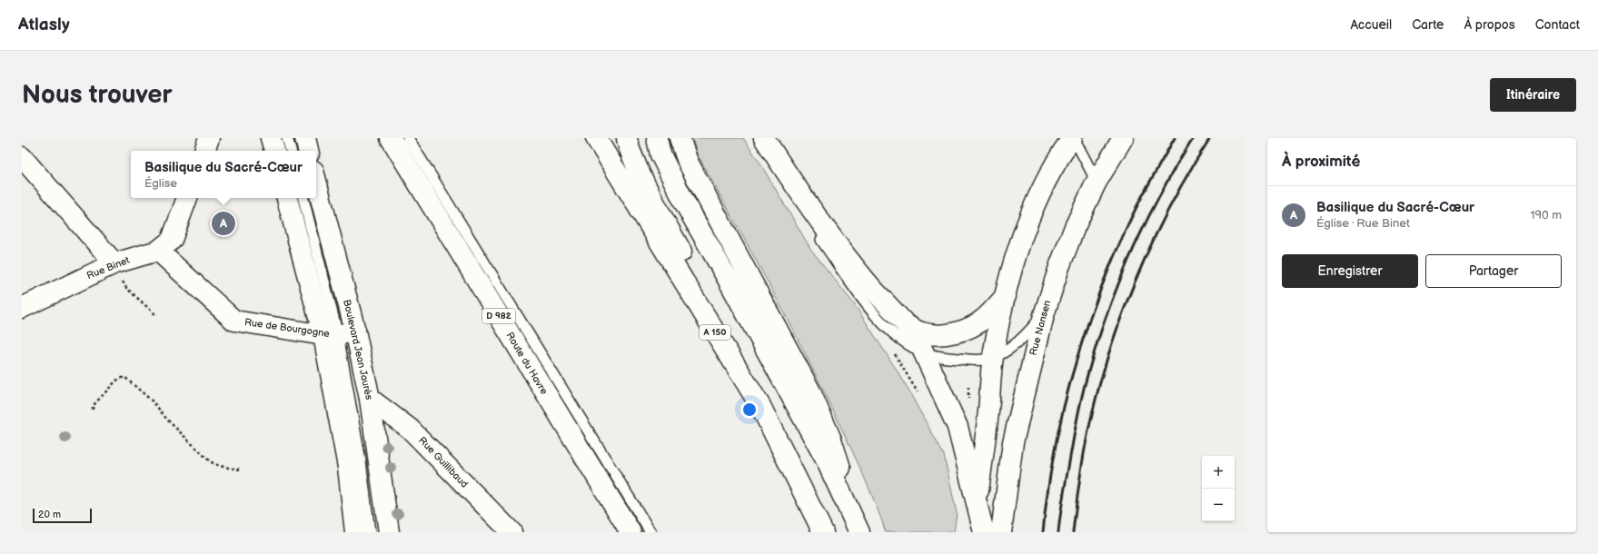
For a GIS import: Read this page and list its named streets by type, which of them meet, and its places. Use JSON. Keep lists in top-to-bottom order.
{
  "streets": {
    "main road": [
      "Rue Binet",
      "D 982",
      "Rue de Bourgogne",
      "Rue Nansen",
      "A 150",
      "Boulevard Jean Jaurès",
      "Route du Havre",
      "Rue Guillibaud"
    ]
  },
  "crossings": [
    ["Rue Binet", "Rue de Bourgogne"],
    ["Rue de Bourgogne", "Boulevard Jean Jaurès"],
    ["Boulevard Jean Jaurès", "Rue Guillibaud"]
  ],
  "scale_bar": "20 m",
  "page": {
    "header": "Atlasly",
    "nav": [
      "Accueil",
      "Carte",
      "À propos",
      "Contact"
    ],
    "buttons": [
      "Itinéraire",
      ["Enregistrer", "Partager"]
    ],
    "title": "Nous trouver",
    "heading": "À proximité",
    "popup": ["Basilique du Sacré-Cœur", "Église"],
    "list": [
      {
        "mark": "A",
        "name": "Basilique du Sacré-Cœur",
        "note": "Église · Rue Binet",
        "value": "190 m"
      }
    ],
    "pins": "A",
    "map_buttons": ["+", "−"],
    "scale": "20 m"
  }
}
